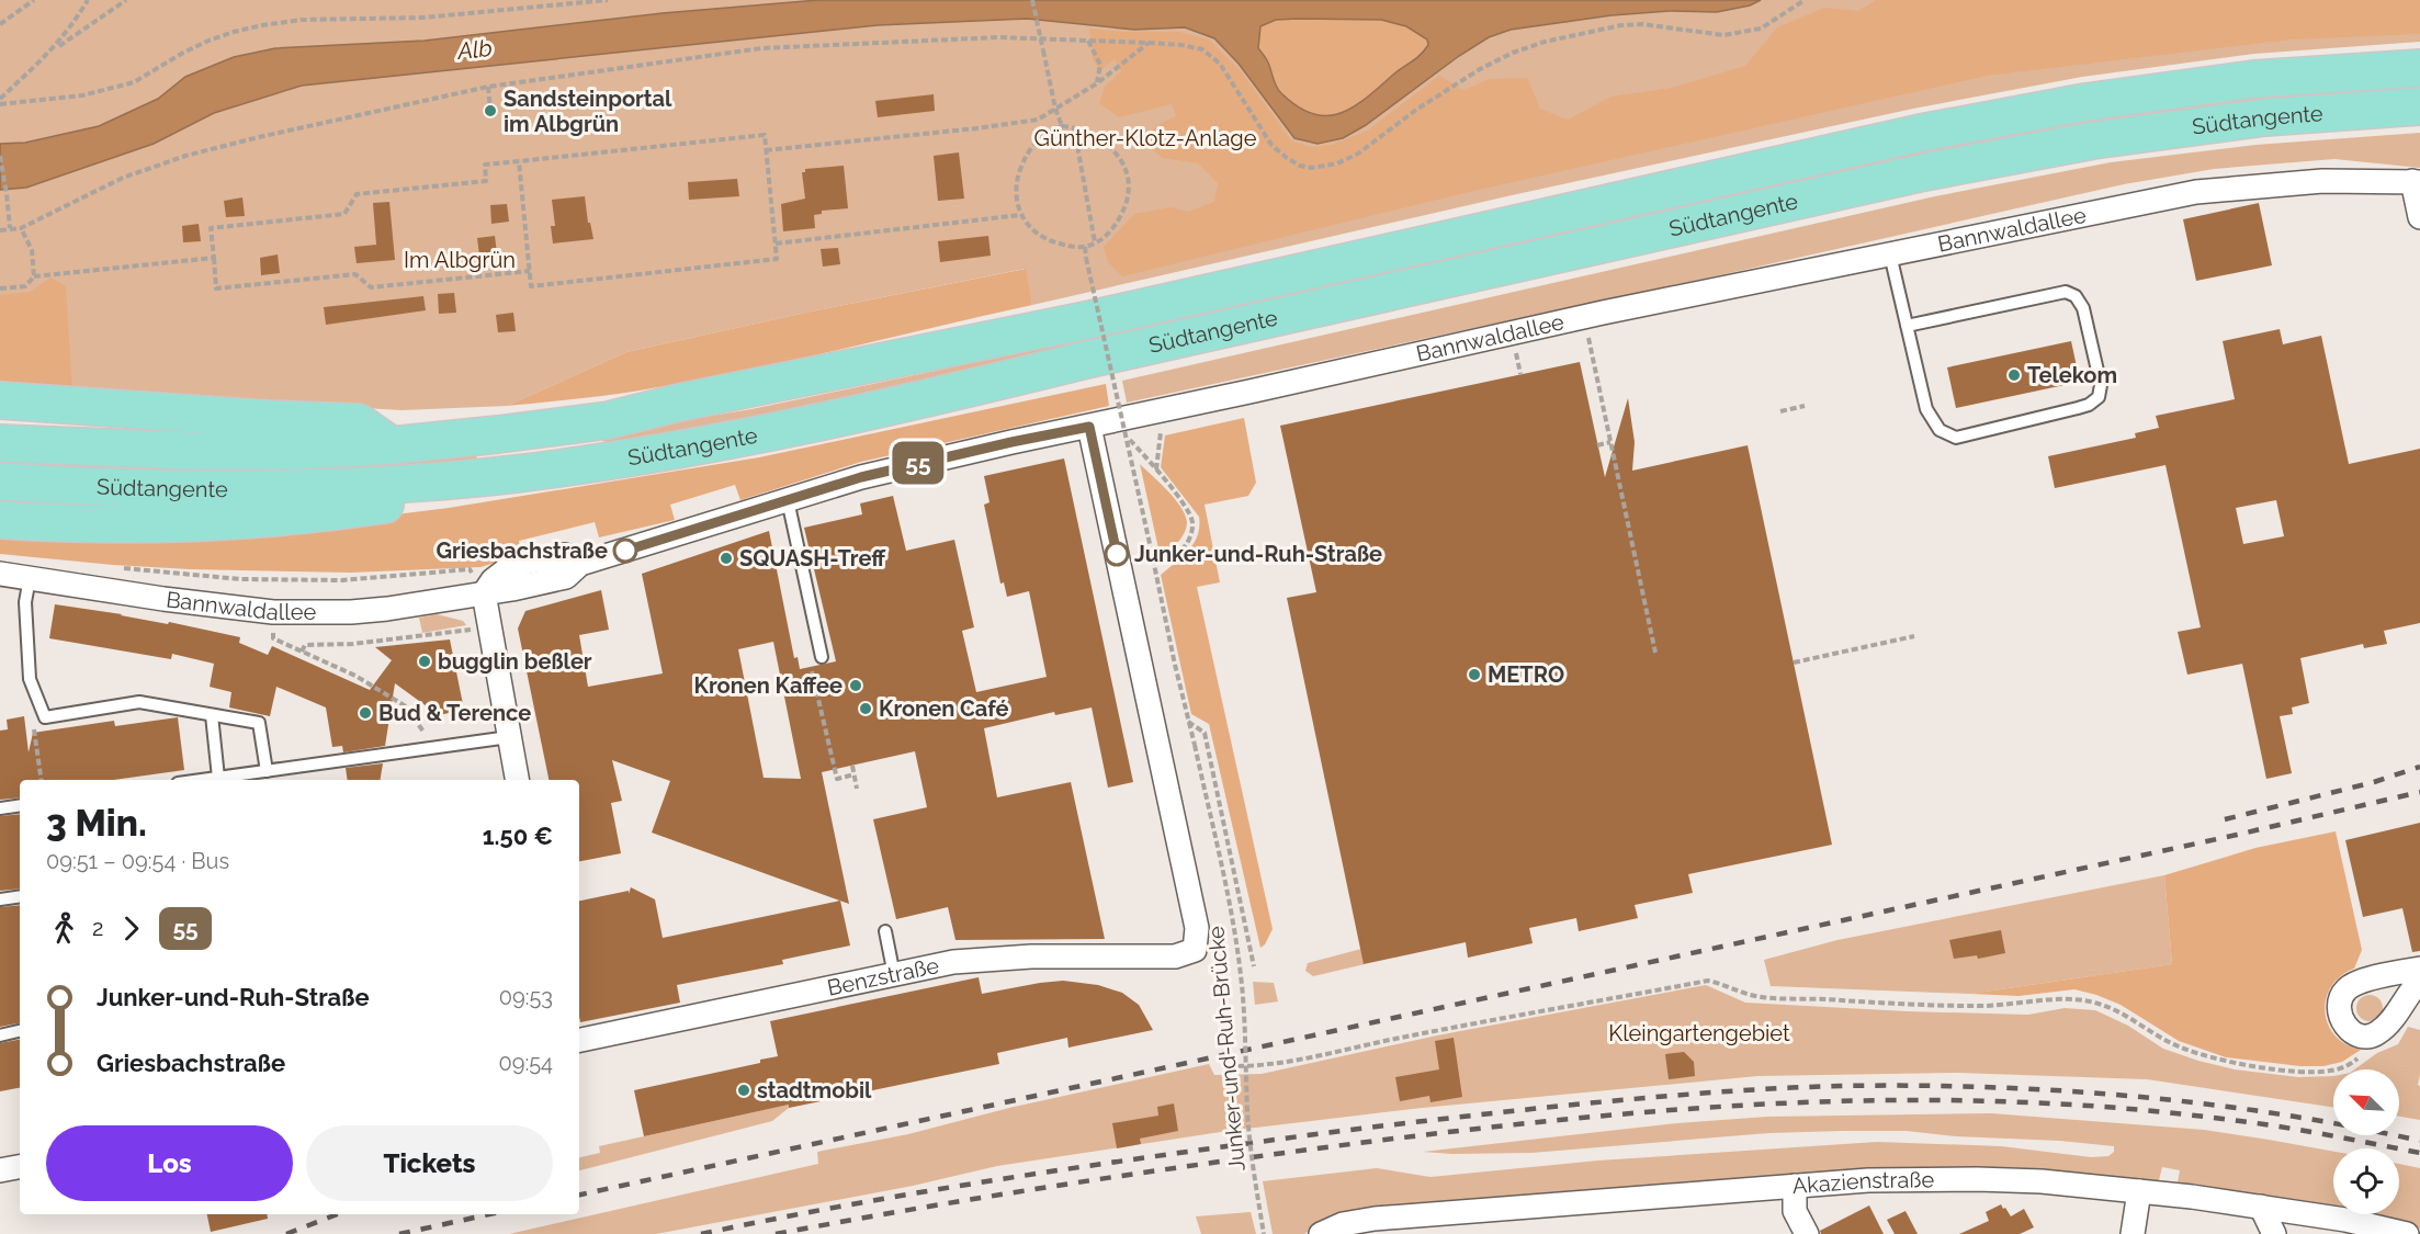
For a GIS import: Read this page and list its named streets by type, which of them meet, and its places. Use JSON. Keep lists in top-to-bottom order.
{
  "streets": {
    "highway": ["Südtangente"],
    "street": ["Bannwaldallee", "Benzstraße", "Akazienstraße"],
    "path": ["Junker-und-Ruh-Brücke"]
  },
  "crossings": [
    ["Bannwaldallee", "Benzstraße"]
  ],
  "water": ["Alb"],
  "parks": ["Günther-Klotz-Anlage", "Im Albgrün", "Kleingartengebiet"],
  "places": [
    "Sandsteinportal im Albgrün",
    "Telekom",
    "Griesbachstraße",
    "Junker-und-Ruh-Straße",
    "SQUASH-Treff",
    "bugglin beßler",
    "METRO",
    "Kronen Kaffee",
    "Kronen Café",
    "Bud & Terence",
    "stadtmobil"
  ],
  "lines": ["bus line 55"],
  "north": "top left",
  "page": {
    "on_map": "55",
    "heading": ["3 Min.", "09:51 – 09:54 · Bus", "1.50 €"],
    "legs": ["2", "55"],
    "list": [
      {
        "name": "Junker-und-Ruh-Straße",
        "value": "09:53"
      },
      {
        "name": "Griesbachstraße",
        "value": "09:54"
      }
    ],
    "buttons": ["Los", "Tickets"]
  }
}
